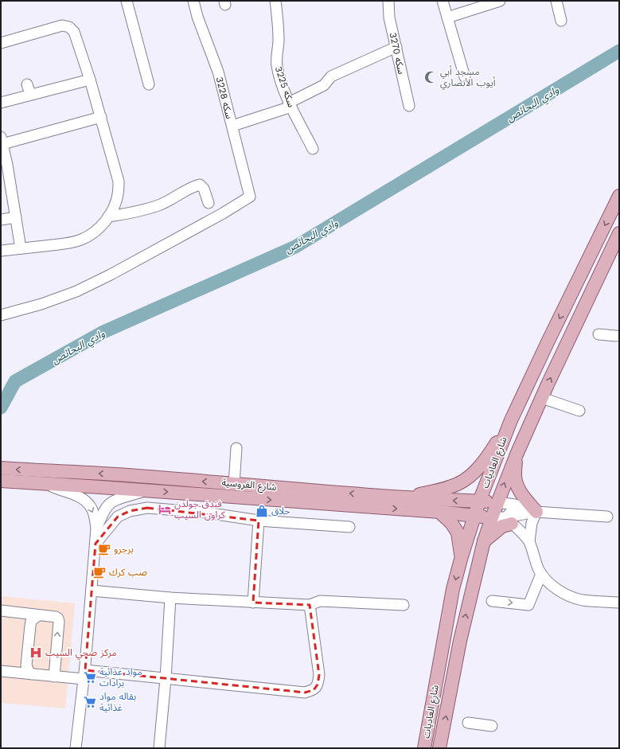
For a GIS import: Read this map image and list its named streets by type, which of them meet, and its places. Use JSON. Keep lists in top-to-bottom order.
{
  "streets": {
    "main road": ["شارع العاديات", "شارع الفروسية"],
    "street": ["سكه 3270", "سكه 3225", "سكه 3228"]
  },
  "crossings": [
    ["شارع العاديات", "شارع الفروسية"]
  ],
  "water": ["وادي البحائص"],
  "places": {
    "mosque": ["مسجد أبي أيوب الأنصاري"],
    "hotel": ["فندق جولدن كراون السيب"],
    "shop": ["حلاق"],
    "cafe": ["برجرو", "صب كرك"],
    "hospital": ["مركز صحي السيب"],
    "supermarket": ["مواد غذائية برادات", "بقاله مواد غذائية"]
  }
}
